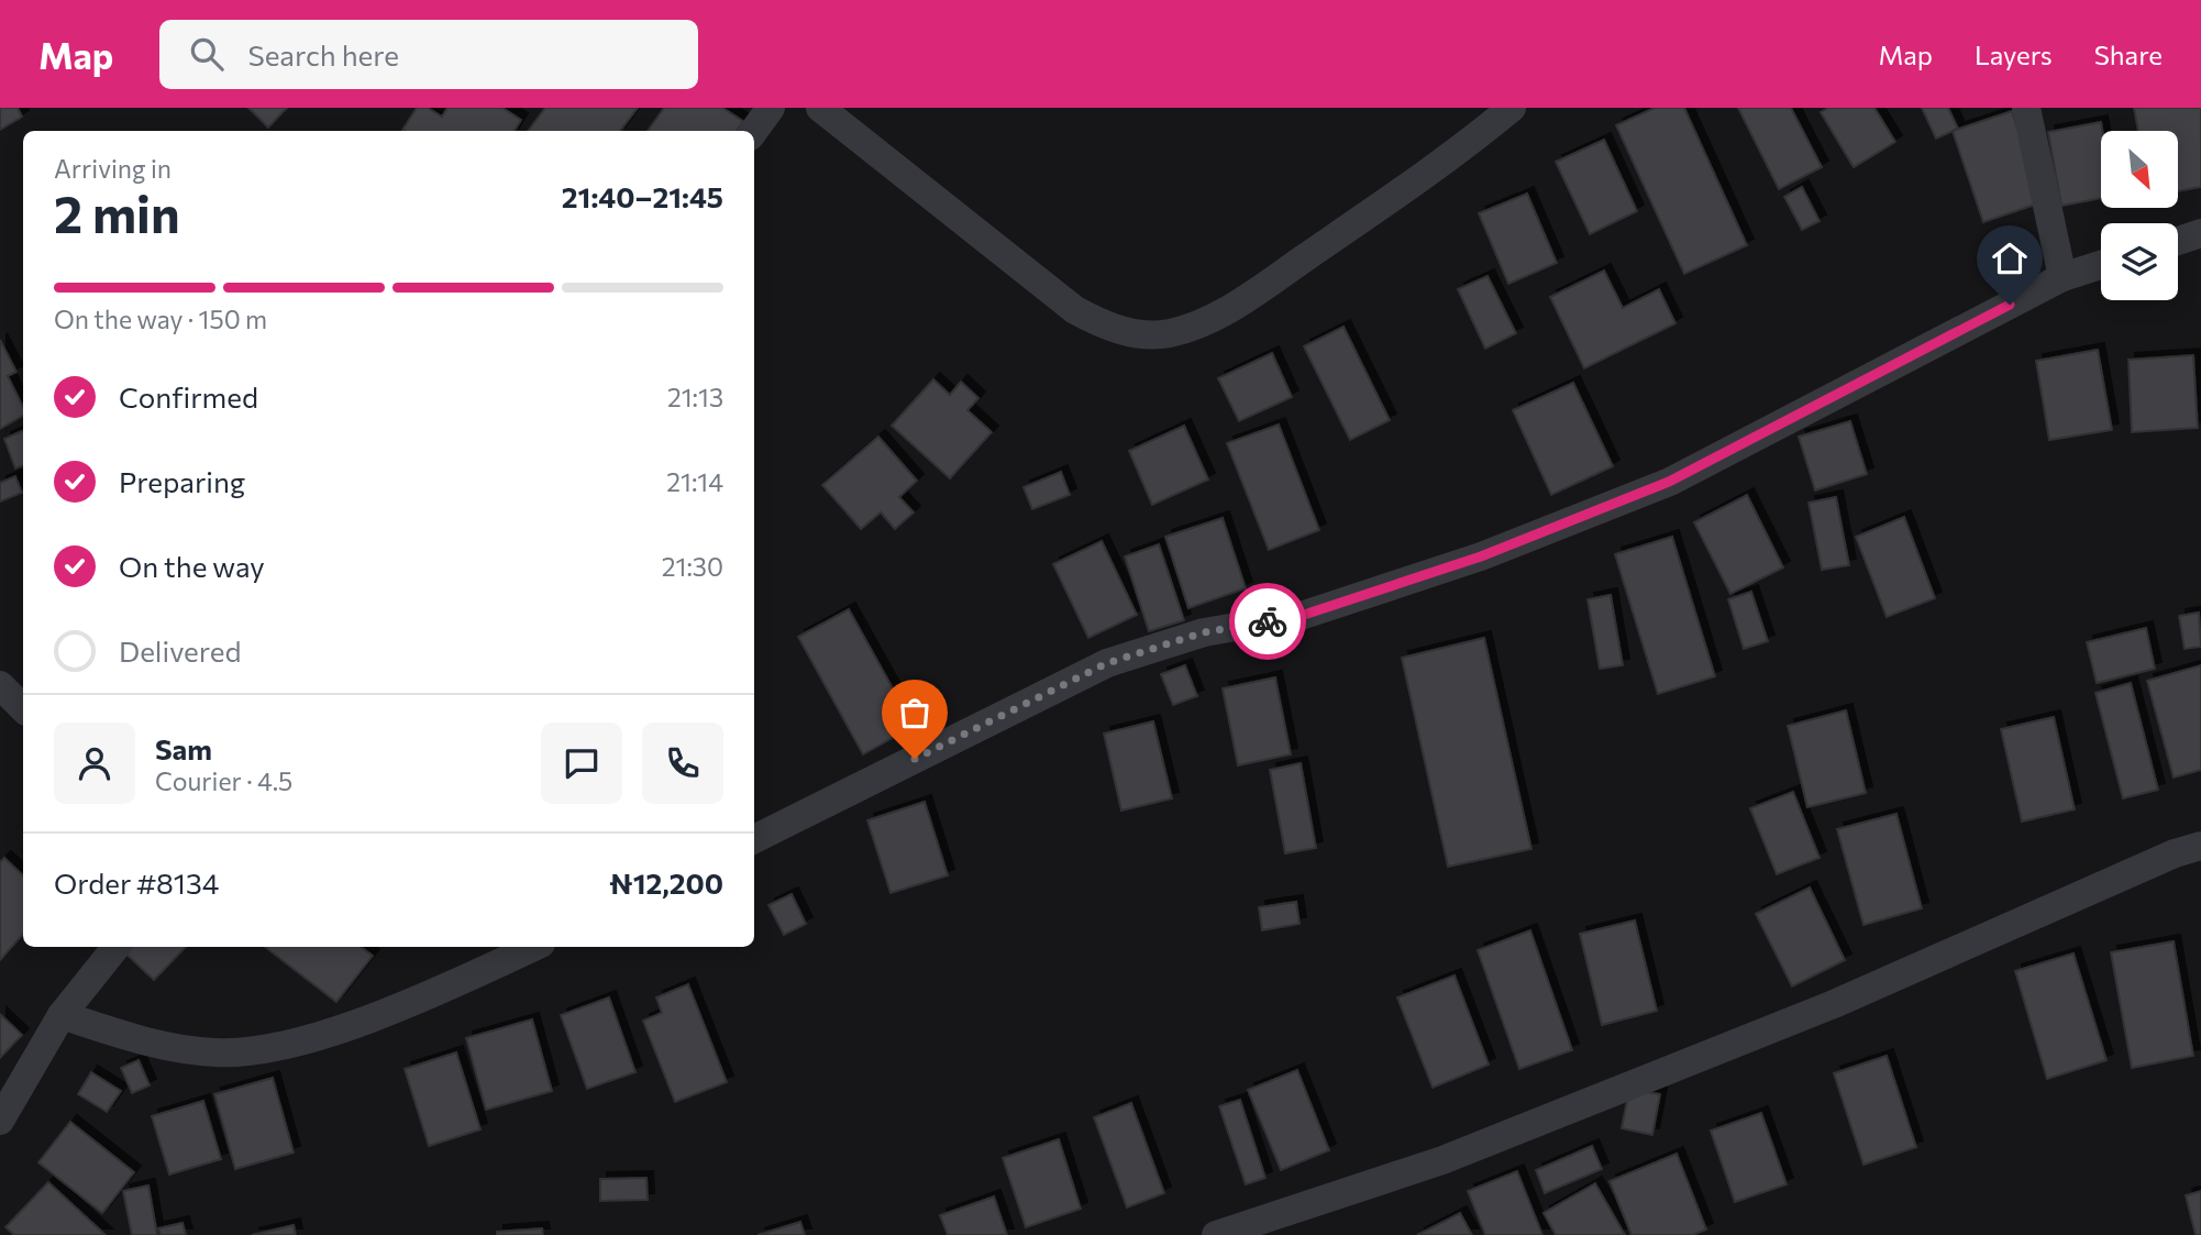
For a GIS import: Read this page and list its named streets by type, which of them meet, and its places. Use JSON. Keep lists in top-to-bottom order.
{
  "north": "bottom right",
  "page": {
    "header": "Map",
    "search": "Search here",
    "nav": ["Map", "Layers", "Share"],
    "heading": ["2 min", "Arriving in", "21:40–21:45"],
    "panel": [
      "Sam",
      "Courier · 4.5",
      "Order #8134",
      "₦12,200"
    ],
    "bar": "On the way · 150 m",
    "list": [
      ["Confirmed", "21:13"],
      ["Preparing", "21:14"],
      ["On the way", "21:30"],
      "Delivered"
    ]
  }
}
